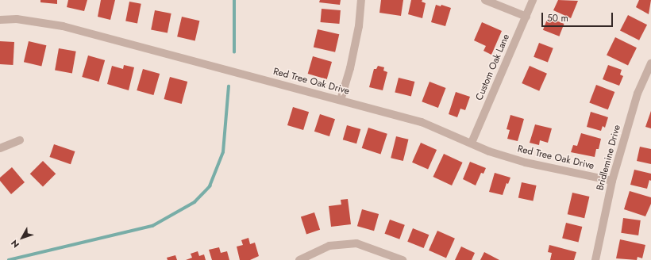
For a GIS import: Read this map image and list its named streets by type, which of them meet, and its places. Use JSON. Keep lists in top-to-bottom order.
{
  "streets": {
    "street": ["Custom Oak Lane", "Red Tree Oak Drive", "Bridlemine Drive"]
  },
  "crossings": [
    ["Custom Oak Lane", "Red Tree Oak Drive"],
    ["Red Tree Oak Drive", "Bridlemine Drive"]
  ],
  "scale_bar": "50 m",
  "north": "bottom left"
}
